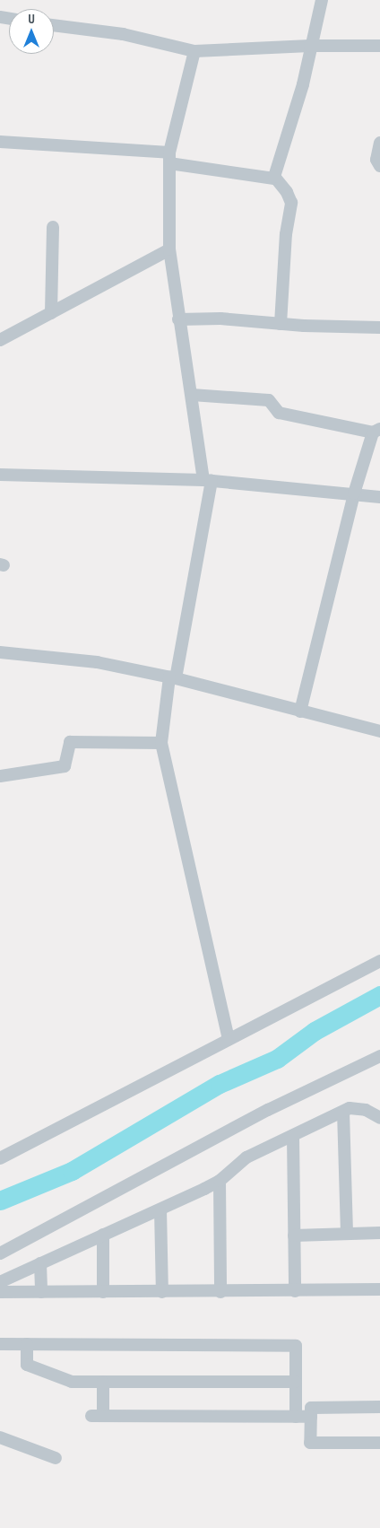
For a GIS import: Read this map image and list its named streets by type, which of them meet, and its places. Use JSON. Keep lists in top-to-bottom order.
{
  "north": "top"
}
